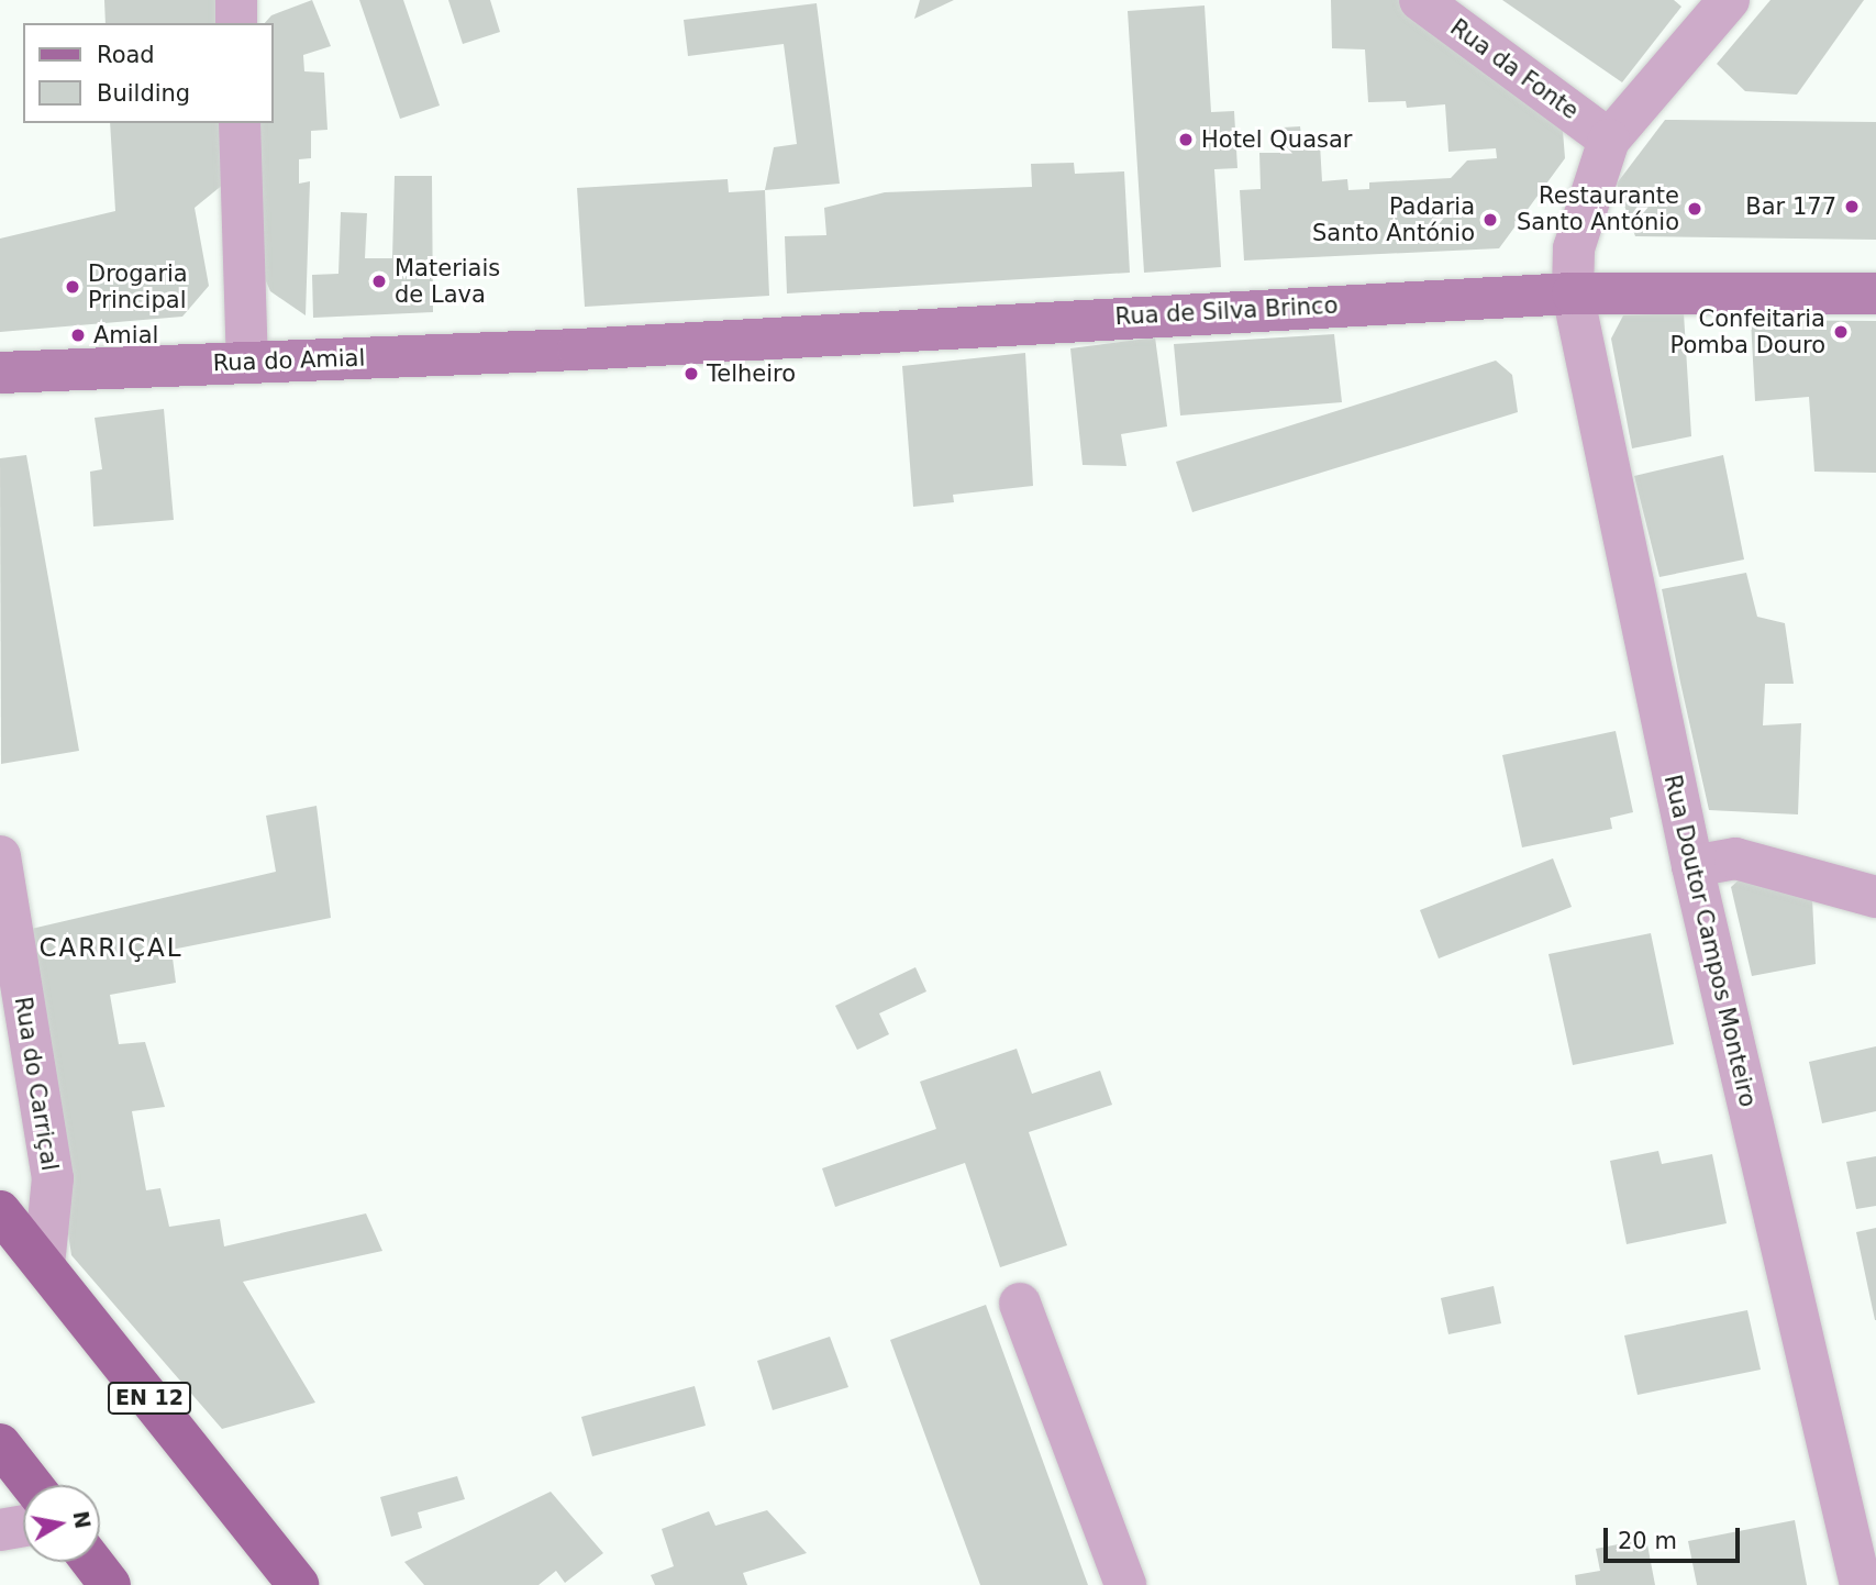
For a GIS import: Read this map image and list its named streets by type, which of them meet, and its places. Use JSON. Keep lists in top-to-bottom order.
{
  "streets": {
    "main road": ["Rua de Silva Brinco", "Rua do Amial", "EN 12"],
    "street": ["Rua da Fonte", "Rua Doutor Campos Monteiro", "Rua do Carriçal"]
  },
  "crossings": [
    ["Rua da Fonte", "Rua Doutor Campos Monteiro"],
    ["Rua de Silva Brinco", "Rua do Amial"],
    ["Rua de Silva Brinco", "Rua Doutor Campos Monteiro"],
    ["Rua do Carriçal", "EN 12"]
  ],
  "districts": ["CARRIÇAL"],
  "places": [
    "Hotel Quasar",
    "Bar 177",
    "Restaurante Santo António",
    "Padaria Santo António",
    "Materiais de Lava",
    "Drogaria Principal",
    "Confeitaria Pomba Douro",
    "Amial",
    "Telheiro"
  ],
  "legend": ["Road", "Building"],
  "scale_bar": "20 m",
  "north": "right"
}
